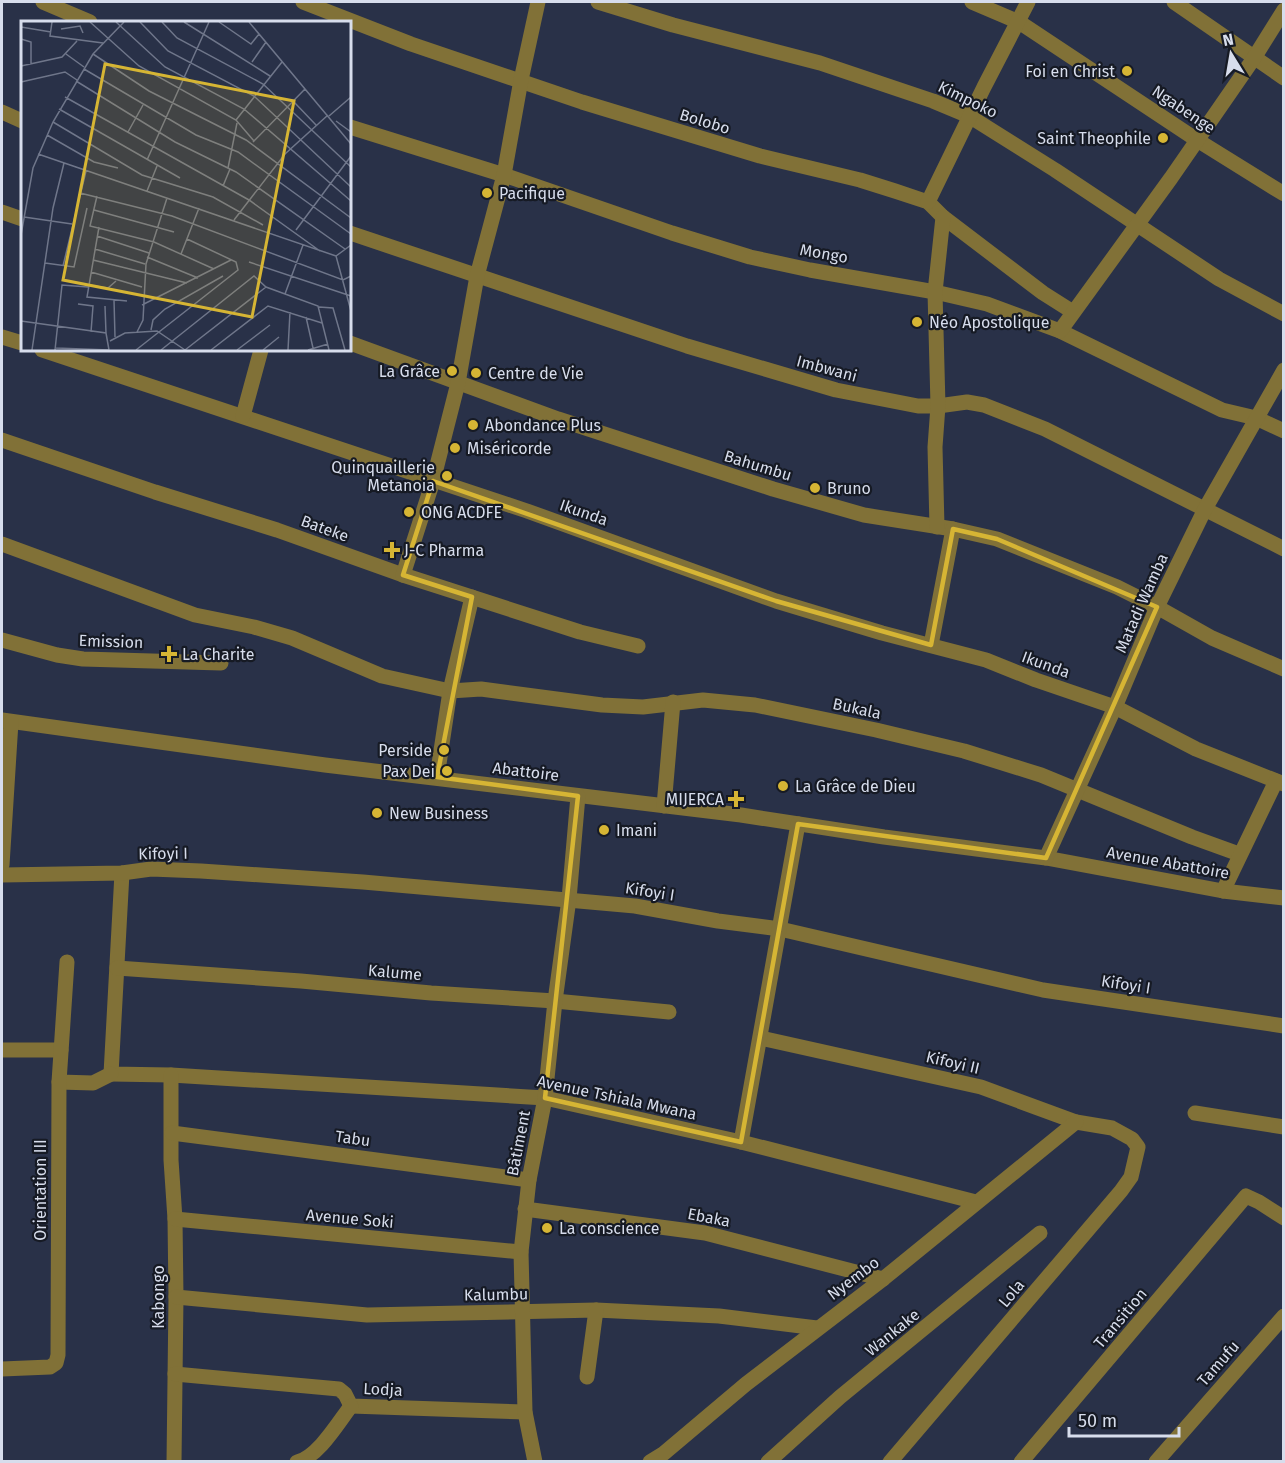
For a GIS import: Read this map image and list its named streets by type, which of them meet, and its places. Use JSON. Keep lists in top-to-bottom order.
{
  "streets": {
    "street": [
      "Kimpoko",
      "Ngabenge",
      "Bolobo",
      "Mongo",
      "Imbwani",
      "Bahumbu",
      "Ikunda",
      "Bateke",
      "Matadi Wamba",
      "Emission",
      "Bukala",
      "Abattoire",
      "Kifoyi I",
      "Avenue Abattoire",
      "Kalume",
      "Kifoyi II",
      "Avenue Tshiala Mwana",
      "Tabu",
      "Bâtiment",
      "Orientation III",
      "Ebaka",
      "Avenue Soki",
      "Nyembo",
      "Lola",
      "Kalumbu",
      "Kabongo",
      "Transition",
      "Wankake",
      "Tamufu",
      "Lodja"
    ]
  },
  "crossings": [
    ["Mongo", "Matadi Wamba"],
    ["Imbwani", "Matadi Wamba"],
    ["Bahumbu", "Matadi Wamba"],
    ["Ikunda", "Matadi Wamba"],
    ["Matadi Wamba", "Bukala"],
    ["Matadi Wamba", "Abattoire"],
    ["Matadi Wamba", "Avenue Abattoire"],
    ["Abattoire", "Avenue Abattoire"],
    ["Abattoire", "Bâtiment"],
    ["Kifoyi I", "Bâtiment"],
    ["Kalume", "Bâtiment"],
    ["Kifoyi II", "Nyembo"],
    ["Kifoyi II", "Lola"],
    ["Avenue Tshiala Mwana", "Bâtiment"],
    ["Avenue Tshiala Mwana", "Orientation III"],
    ["Avenue Tshiala Mwana", "Nyembo"],
    ["Avenue Tshiala Mwana", "Kabongo"],
    ["Tabu", "Bâtiment"],
    ["Tabu", "Kabongo"],
    ["Bâtiment", "Ebaka"],
    ["Bâtiment", "Avenue Soki"],
    ["Bâtiment", "Kalumbu"],
    ["Bâtiment", "Lodja"],
    ["Ebaka", "Nyembo"],
    ["Avenue Soki", "Kabongo"],
    ["Nyembo", "Kalumbu"],
    ["Kalumbu", "Kabongo"],
    ["Kabongo", "Lodja"]
  ],
  "places": {
    "other": [
      "Foi en Christ",
      "Saint Theophile",
      "Pacifique",
      "Néo Apostolique",
      "La Grâce",
      "Centre de Vie",
      "Abondance Plus",
      "Miséricorde",
      "Quinquaillerie Metanoia",
      "Bruno",
      "ONG ACDFE",
      "Perside",
      "Pax Dei",
      "La Grâce de Dieu",
      "New Business",
      "Imani",
      "La conscience"
    ],
    "health": ["J-C Pharma", "La Charite", "MIJERCA"]
  },
  "scale_bar": "50 m",
  "north": "top"
}
